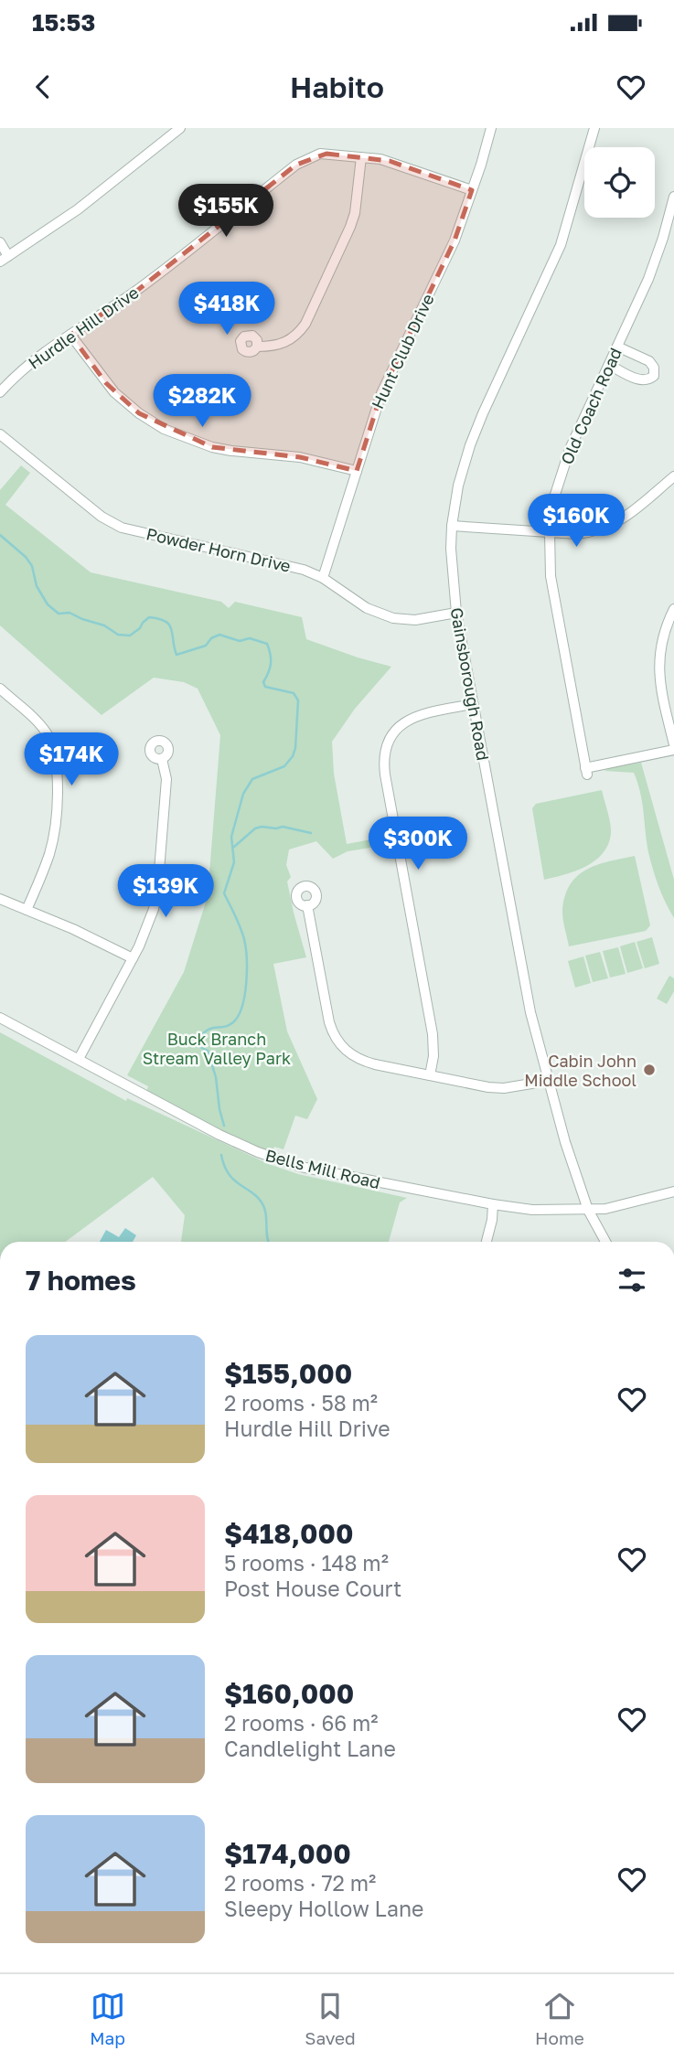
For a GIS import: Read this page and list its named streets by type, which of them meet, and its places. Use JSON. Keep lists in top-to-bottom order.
{
  "streets": {
    "street": [
      "Hurdle Hill Drive",
      "Hunt Club Drive",
      "Old Coach Road",
      "Powder Horn Drive",
      "Gainsborough Road",
      "Bells Mill Road"
    ]
  },
  "crossings": [
    ["Hurdle Hill Drive", "Hunt Club Drive"],
    ["Hunt Club Drive", "Powder Horn Drive"],
    ["Powder Horn Drive", "Gainsborough Road"],
    ["Gainsborough Road", "Bells Mill Road"]
  ],
  "parks": ["Buck Branch Stream Valley Park"],
  "places": ["Cabin John Middle School"],
  "page": {
    "status": "15:53",
    "header": "Habito",
    "price": [
      "$155K",
      "$418K",
      "$282K",
      "$160K",
      "$174K",
      "$300K",
      "$139K"
    ],
    "heading": "7 homes",
    "list": [
      {
        "name": "$155,000",
        "note": "2 rooms · 58 m² · Hurdle Hill Drive"
      },
      {
        "name": "$418,000",
        "note": "5 rooms · 148 m² · Post House Court"
      },
      {
        "name": "$160,000",
        "note": "2 rooms · 66 m² · Candlelight Lane"
      },
      {
        "name": "$174,000",
        "note": "2 rooms · 72 m² · Sleepy Hollow Lane"
      }
    ],
    "tabs": ["Map", "Saved", "Home"]
  }
}
